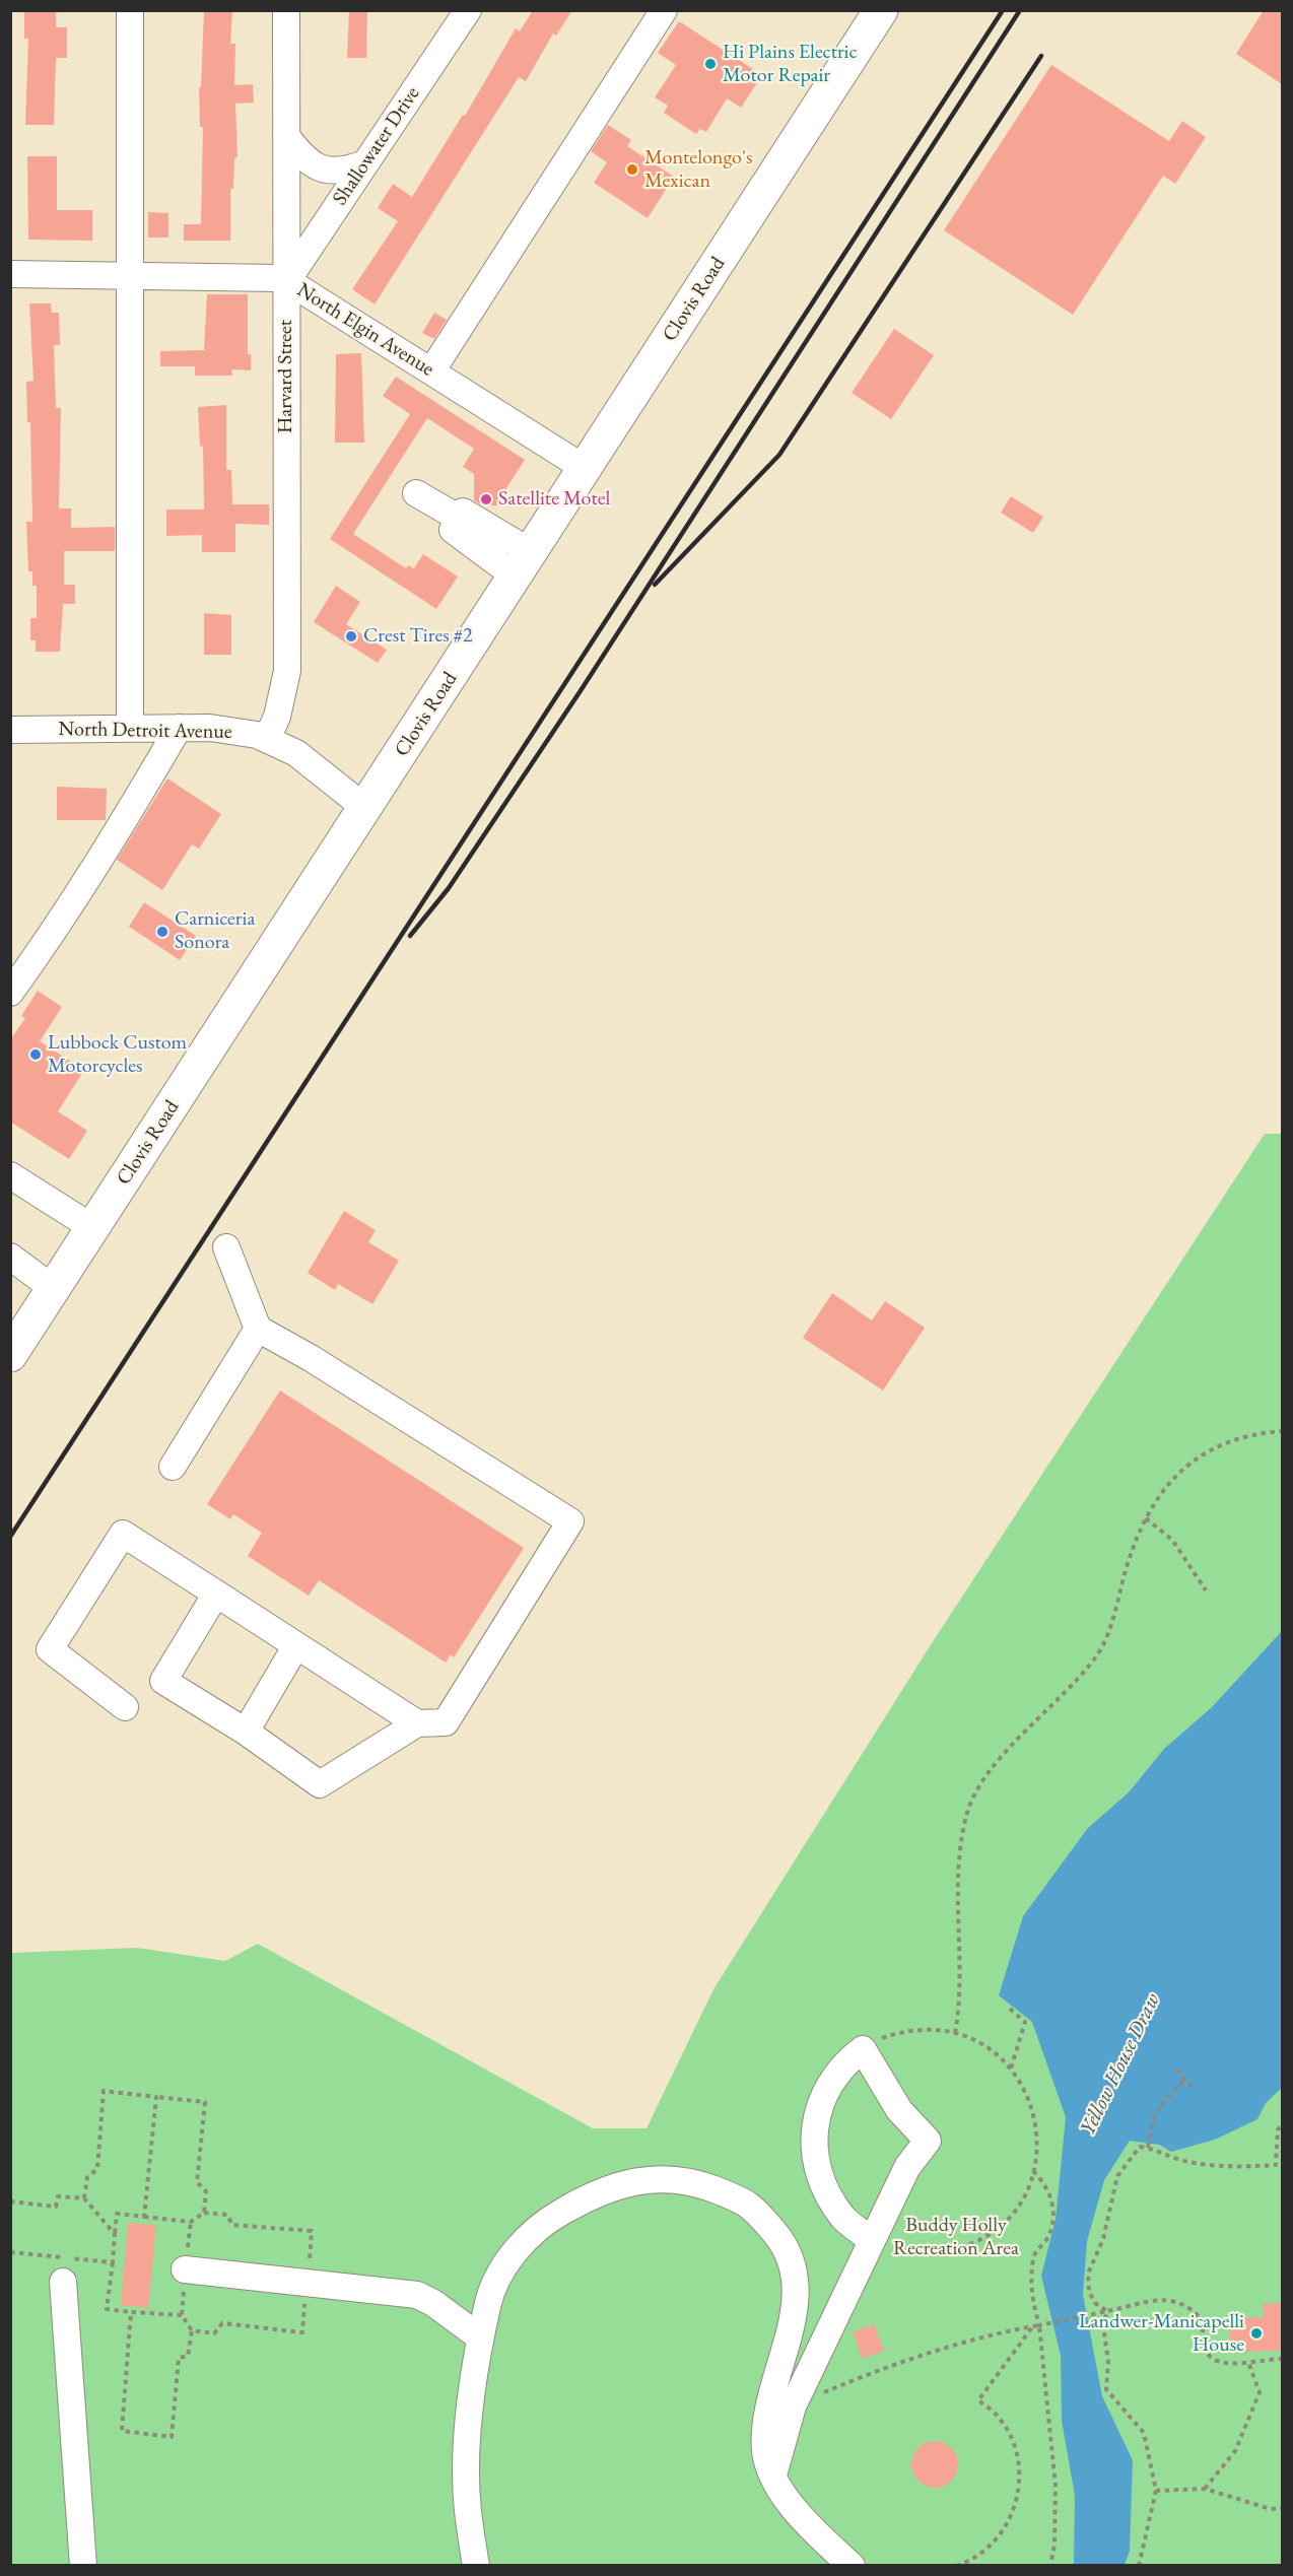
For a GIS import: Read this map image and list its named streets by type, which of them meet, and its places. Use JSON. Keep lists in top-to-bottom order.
{
  "streets": {
    "highway": ["Clovis Road"],
    "street": [
      "Shallowater Drive",
      "North Elgin Avenue",
      "Harvard Street",
      "North Detroit Avenue"
    ]
  },
  "crossings": [
    ["Shallowater Drive", "North Elgin Avenue"],
    ["Shallowater Drive", "Harvard Street"],
    ["Clovis Road", "North Elgin Avenue"],
    ["Clovis Road", "North Detroit Avenue"],
    ["North Elgin Avenue", "Harvard Street"],
    ["Harvard Street", "North Detroit Avenue"]
  ],
  "water": ["Yellow House Draw"],
  "parks": ["Buddy Holly Recreation Area"],
  "places": [
    "Hi Plains Electric Motor Repair",
    "Montelongo's Mexican",
    "Satellite Motel",
    "Crest Tires #2",
    "Carniceria Sonora",
    "Lubbock Custom Motorcycles",
    "Landwer-Manicapelli House"
  ]
}
